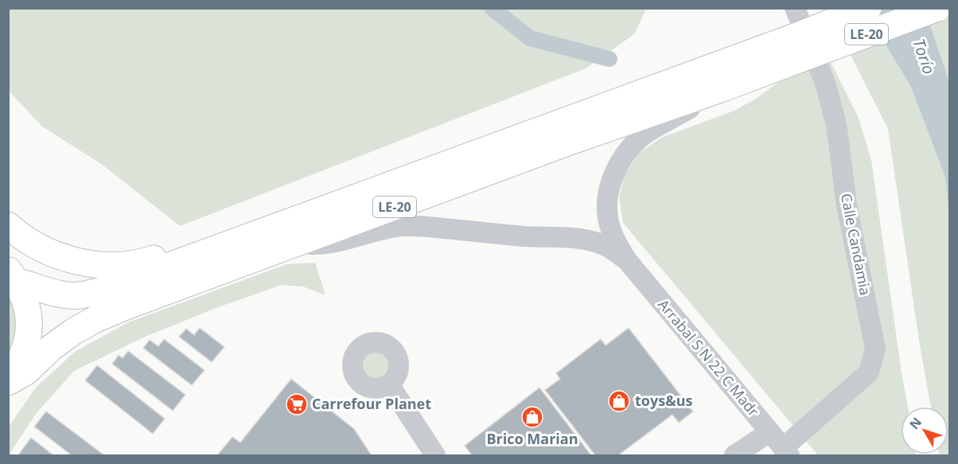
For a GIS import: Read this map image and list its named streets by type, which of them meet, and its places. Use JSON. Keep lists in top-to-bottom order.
{
  "streets": {
    "highway": ["LE-20"],
    "street": ["Calle Candamia", "Arrabal S N 22 C Madr"]
  },
  "crossings": [
    ["LE-20", "Arrabal S N 22 C Madr"],
    ["Calle Candamia", "Arrabal S N 22 C Madr"]
  ],
  "water": ["Torío"],
  "places": {
    "shop": ["toys&us", "Brico Marian"],
    "supermarket": ["Carrefour Planet"]
  },
  "north": "top left"
}
